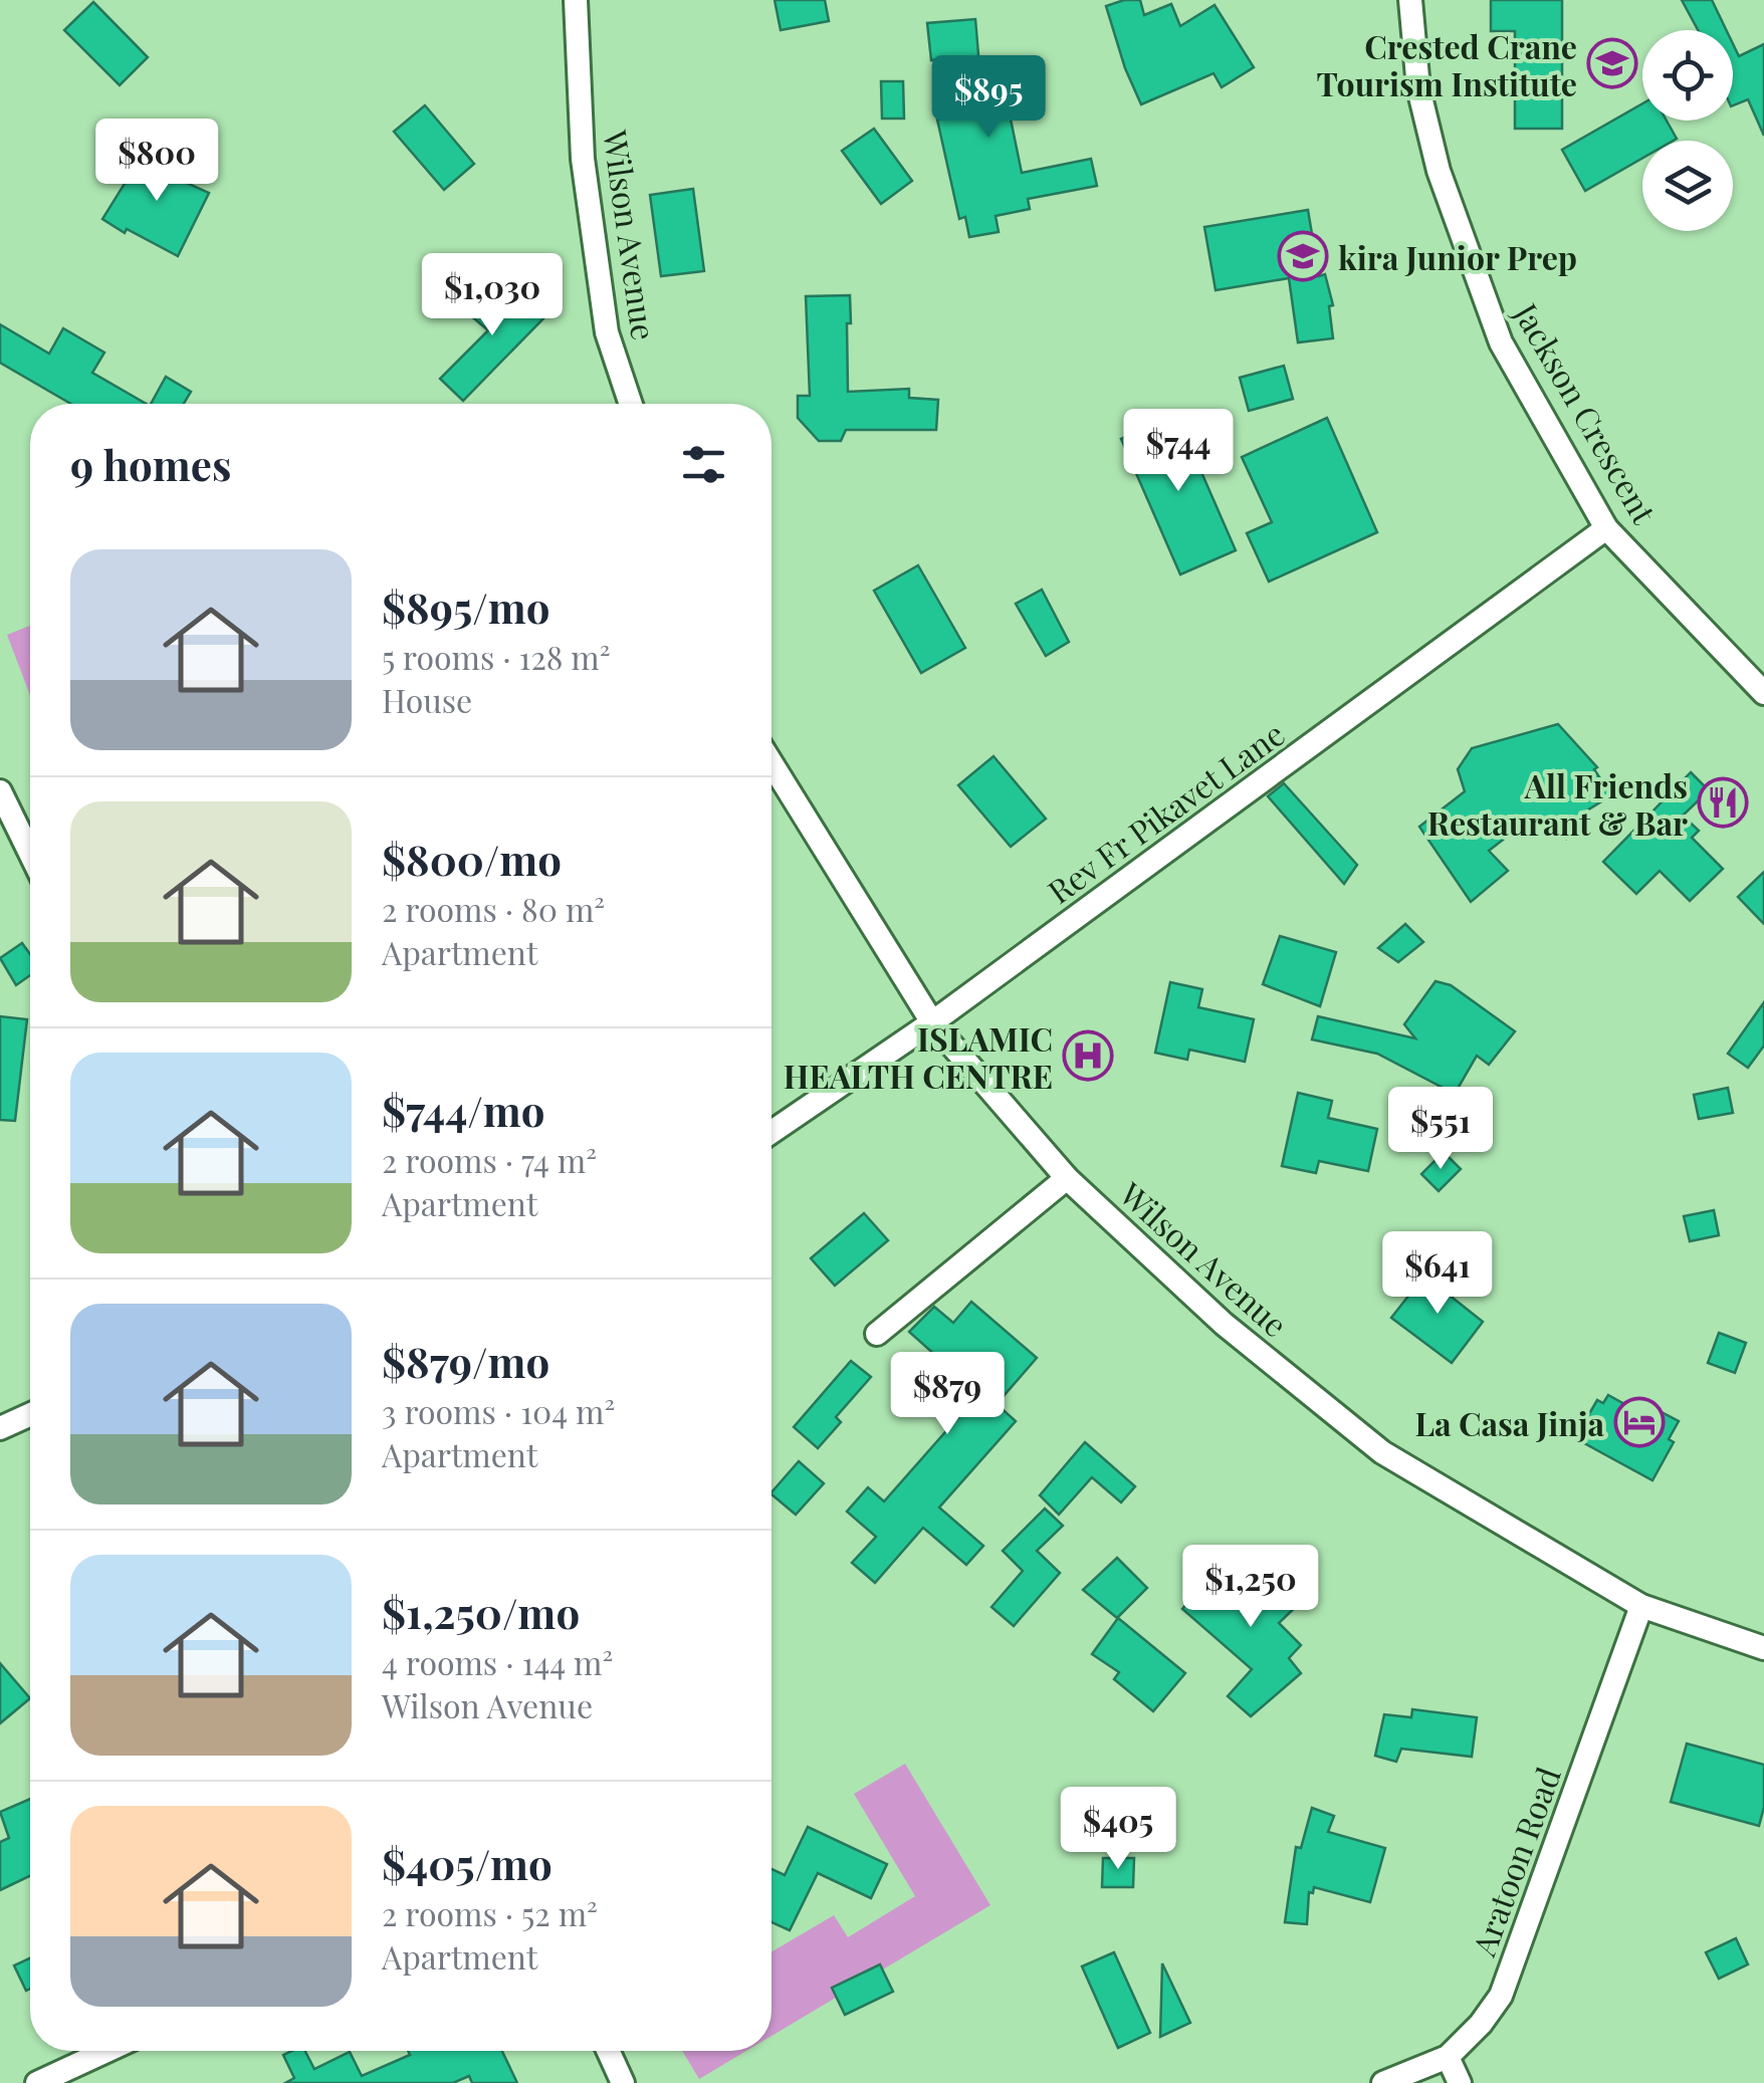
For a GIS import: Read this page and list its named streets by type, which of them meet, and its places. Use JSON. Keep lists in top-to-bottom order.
{
  "streets": {
    "street": [
      "Wilson Avenue",
      "Jackson Crescent",
      "Rev Fr Pikavet Lane",
      "Aratoon Road"
    ]
  },
  "crossings": [
    ["Wilson Avenue", "Rev Fr Pikavet Lane"],
    ["Wilson Avenue", "Aratoon Road"],
    ["Jackson Crescent", "Rev Fr Pikavet Lane"]
  ],
  "places": {
    "school or university": ["Crested Crane Tourism Institute", "kira Junior Prep"],
    "restaurant": ["All Friends Restaurant & Bar"],
    "hospital": ["ISLAMIC HEALTH CENTRE"],
    "hotel": ["La Casa Jinja"]
  },
  "page": {
    "price": [
      "$895",
      "$800",
      "$1,030",
      "$744",
      "$551",
      "$641",
      "$879",
      "$1,250",
      "$405"
    ],
    "heading": "9 homes",
    "list": [
      {
        "name": "$895/mo",
        "note": "5 rooms · 128 m² · House"
      },
      {
        "name": "$800/mo",
        "note": "2 rooms · 80 m² · Apartment"
      },
      {
        "name": "$744/mo",
        "note": "2 rooms · 74 m² · Apartment"
      },
      {
        "name": "$879/mo",
        "note": "3 rooms · 104 m² · Apartment"
      },
      {
        "name": "$1,250/mo",
        "note": "4 rooms · 144 m² · Wilson Avenue"
      },
      {
        "name": "$405/mo",
        "note": "2 rooms · 52 m² · Apartment"
      }
    ]
  }
}
